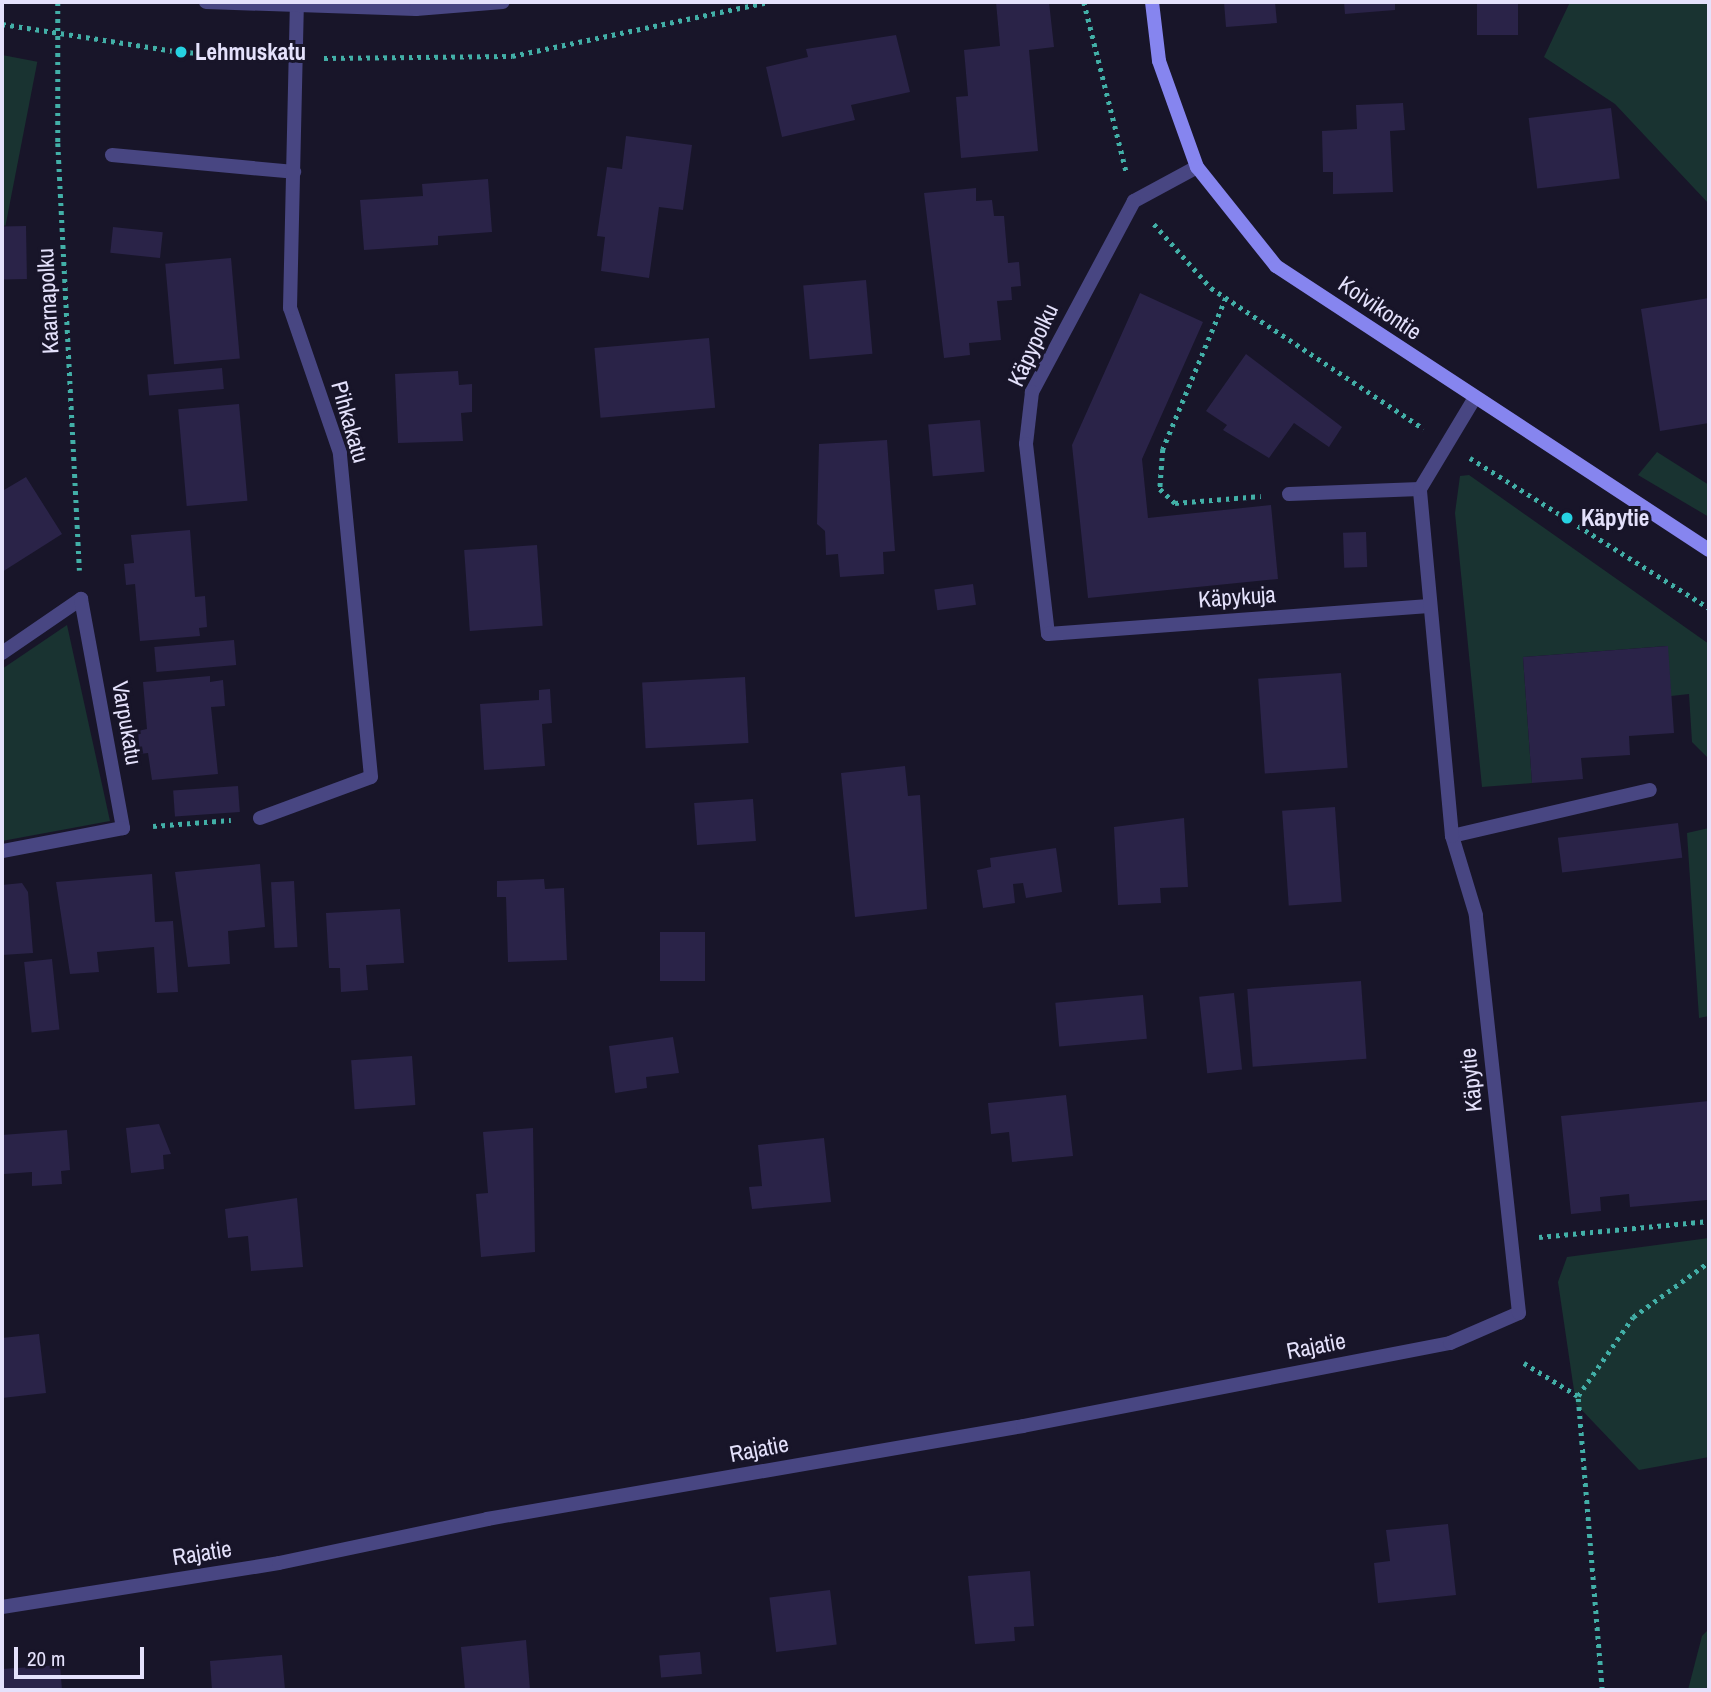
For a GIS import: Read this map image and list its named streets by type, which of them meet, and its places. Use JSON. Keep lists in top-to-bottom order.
{
  "streets": {
    "main road": ["Koivikontie"],
    "street": [
      "Käpypolku",
      "Pihkakatu",
      "Käpykuja",
      "Varpukatu",
      "Käpytie",
      "Rajatie"
    ],
    "path": ["Kaarnapolku"]
  },
  "crossings": [
    ["Kaarnapolku", "Varpukatu"],
    ["Koivikontie", "Käpypolku"],
    ["Käpypolku", "Käpykuja"],
    ["Käpykuja", "Käpytie"],
    ["Käpytie", "Rajatie"]
  ],
  "places": ["Lehmuskatu", "Käpytie"],
  "scale_bar": "20 m"
}
